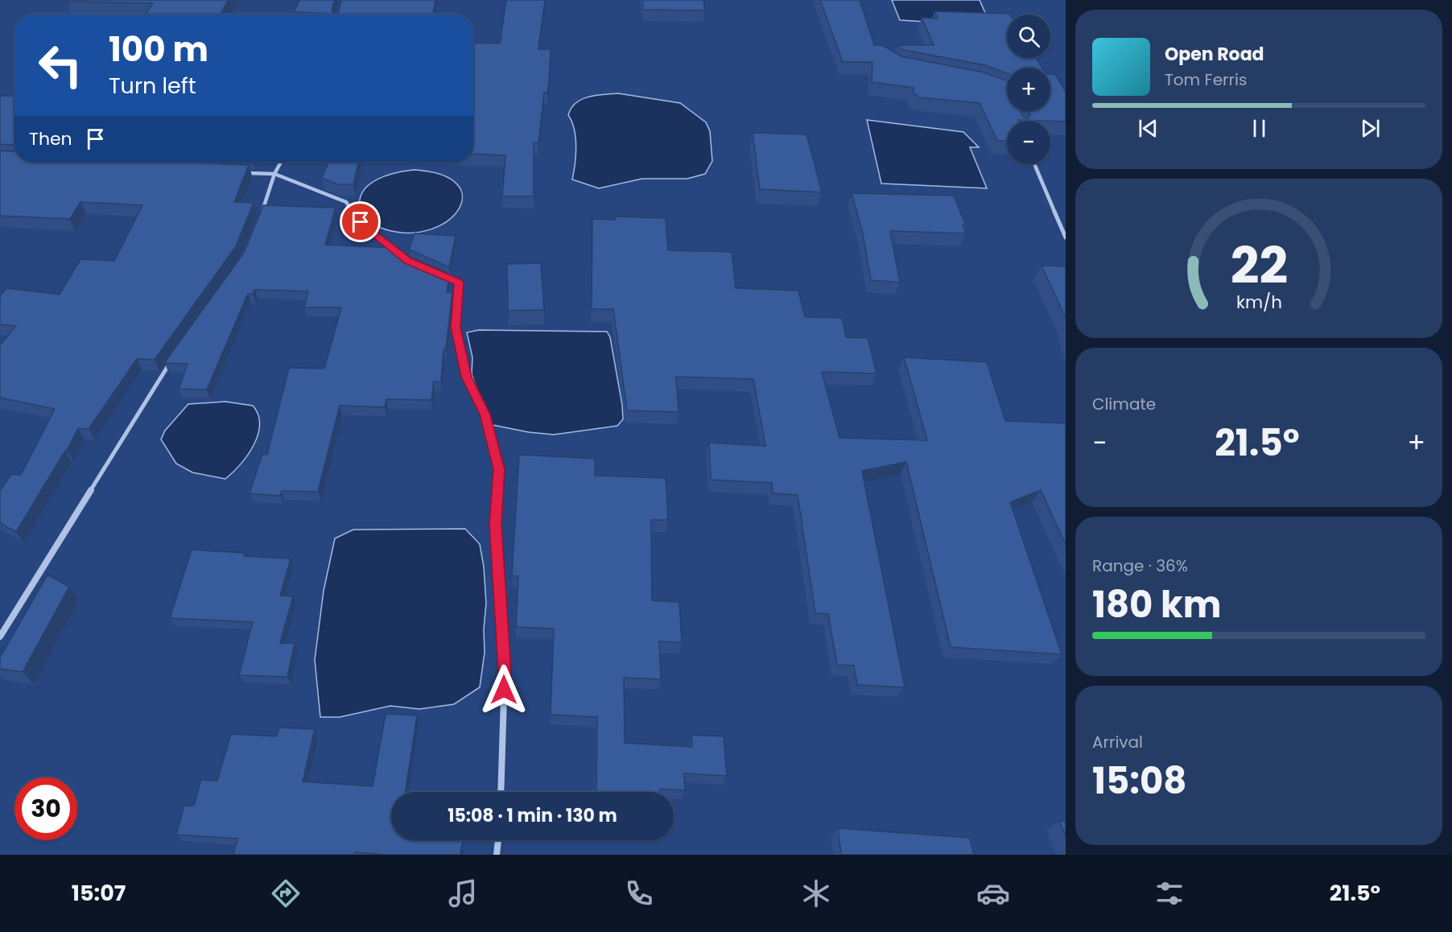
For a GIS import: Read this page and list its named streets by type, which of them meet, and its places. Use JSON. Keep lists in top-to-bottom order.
{
  "page": {
    "map_buttons": ["+", "−"],
    "turn": ["100 m", "Turn left"],
    "song": ["Open Road", "Tom Ferris"],
    "then": "Then",
    "tile": [
      "Climate",
      ["Range · 36%", "180 km"],
      ["Arrival", "15:08"]
    ],
    "heat": ["−", "21.5°", "+"],
    "limit": "30",
    "trip": "15:08 · 1 min · 130 m",
    "tabs": ["15:07", "21.5°"],
    "gauge": ["22", "km/h"]
  }
}
